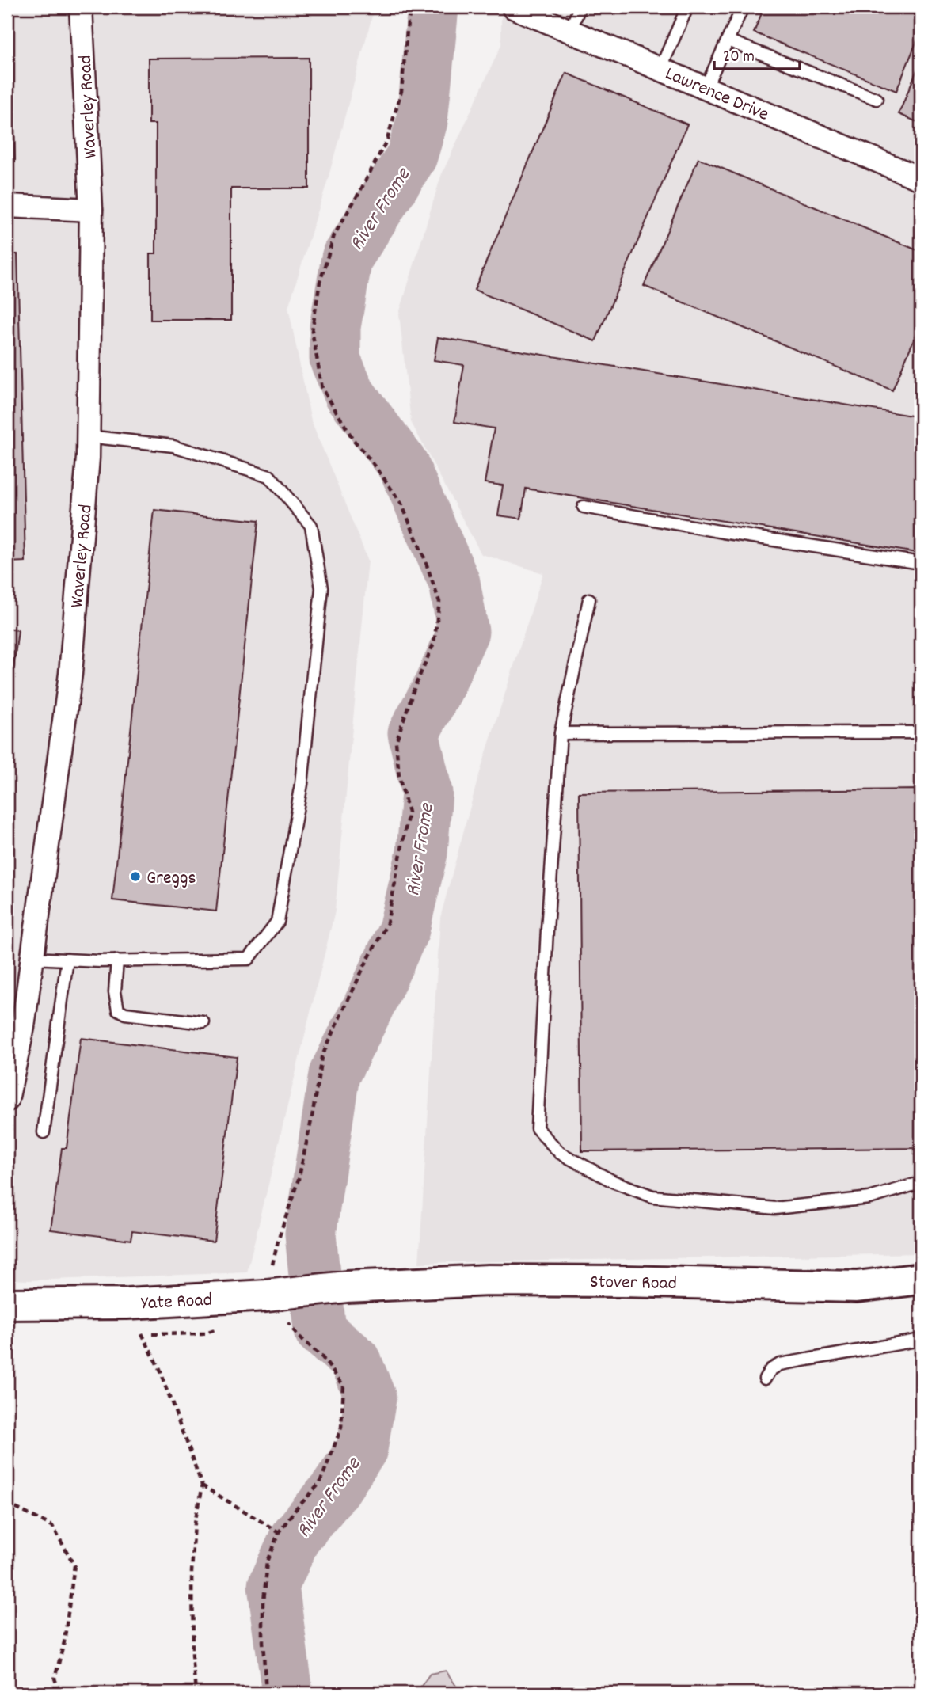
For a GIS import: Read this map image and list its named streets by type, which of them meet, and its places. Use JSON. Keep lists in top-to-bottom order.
{
  "streets": {
    "main road": ["Stover Road", "Yate Road"],
    "street": ["Lawrence Drive", "Waverley Road"]
  },
  "crossings": [
    ["Stover Road", "Yate Road"]
  ],
  "water": ["River Frome"],
  "places": ["Greggs"],
  "scale_bar": "20 m"
}
